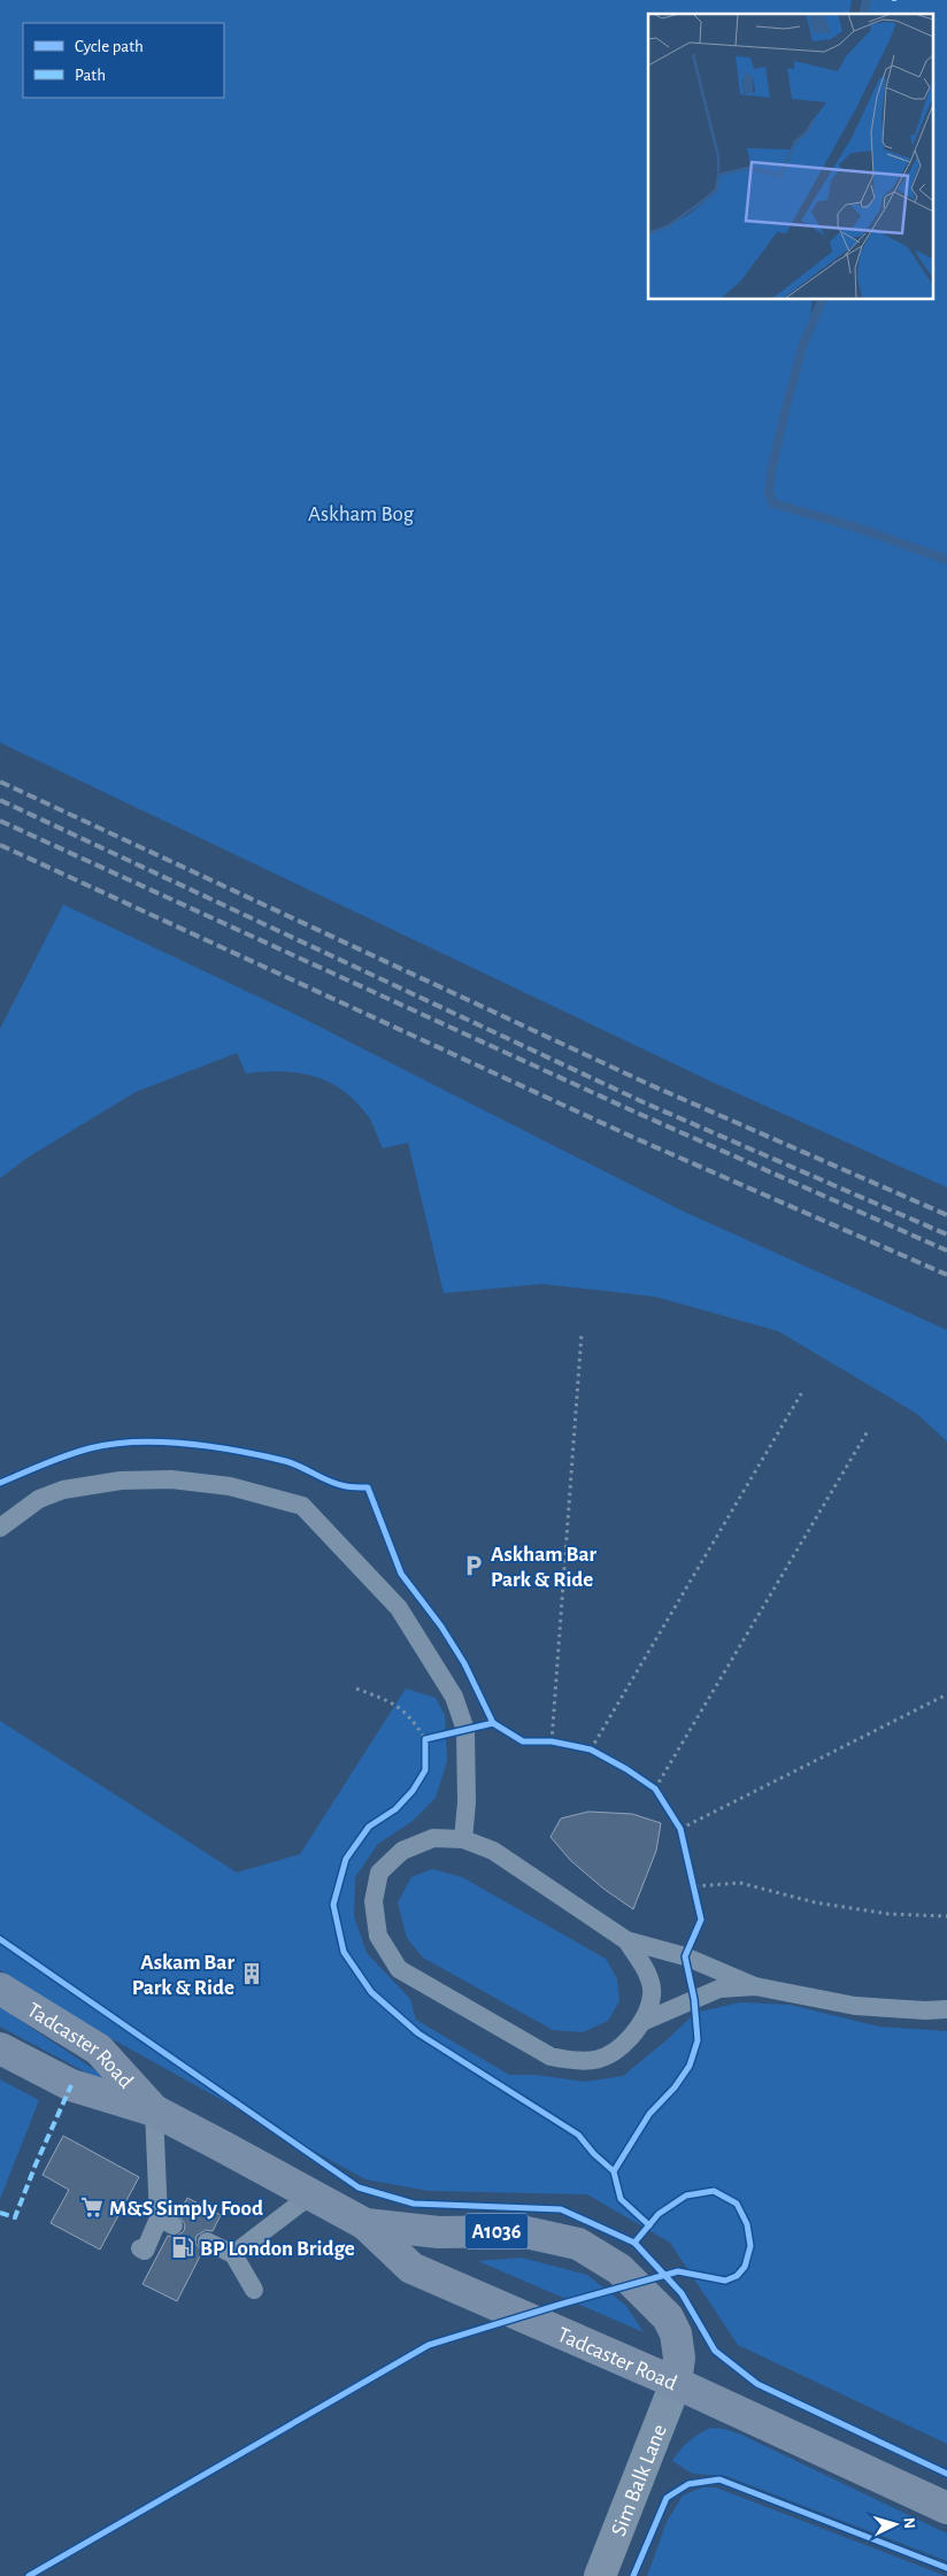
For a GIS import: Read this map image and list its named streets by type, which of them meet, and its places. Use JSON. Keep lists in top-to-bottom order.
{
  "streets": {
    "main road": ["Tadcaster Road", "A1036"],
    "street": ["Sim Balk Lane"]
  },
  "crossings": [
    ["Tadcaster Road", "A1036"],
    ["Tadcaster Road", "Sim Balk Lane"],
    ["A1036", "Sim Balk Lane"]
  ],
  "parks": ["Askham Bog"],
  "places": {
    "parking": ["Askham Bar Park & Ride"],
    "building": ["Askam Bar Park & Ride"],
    "supermarket": ["M&S Simply Food"],
    "fuel station": ["BP London Bridge"]
  },
  "legend": ["Cycle path", "Path"],
  "north": "right"
}
